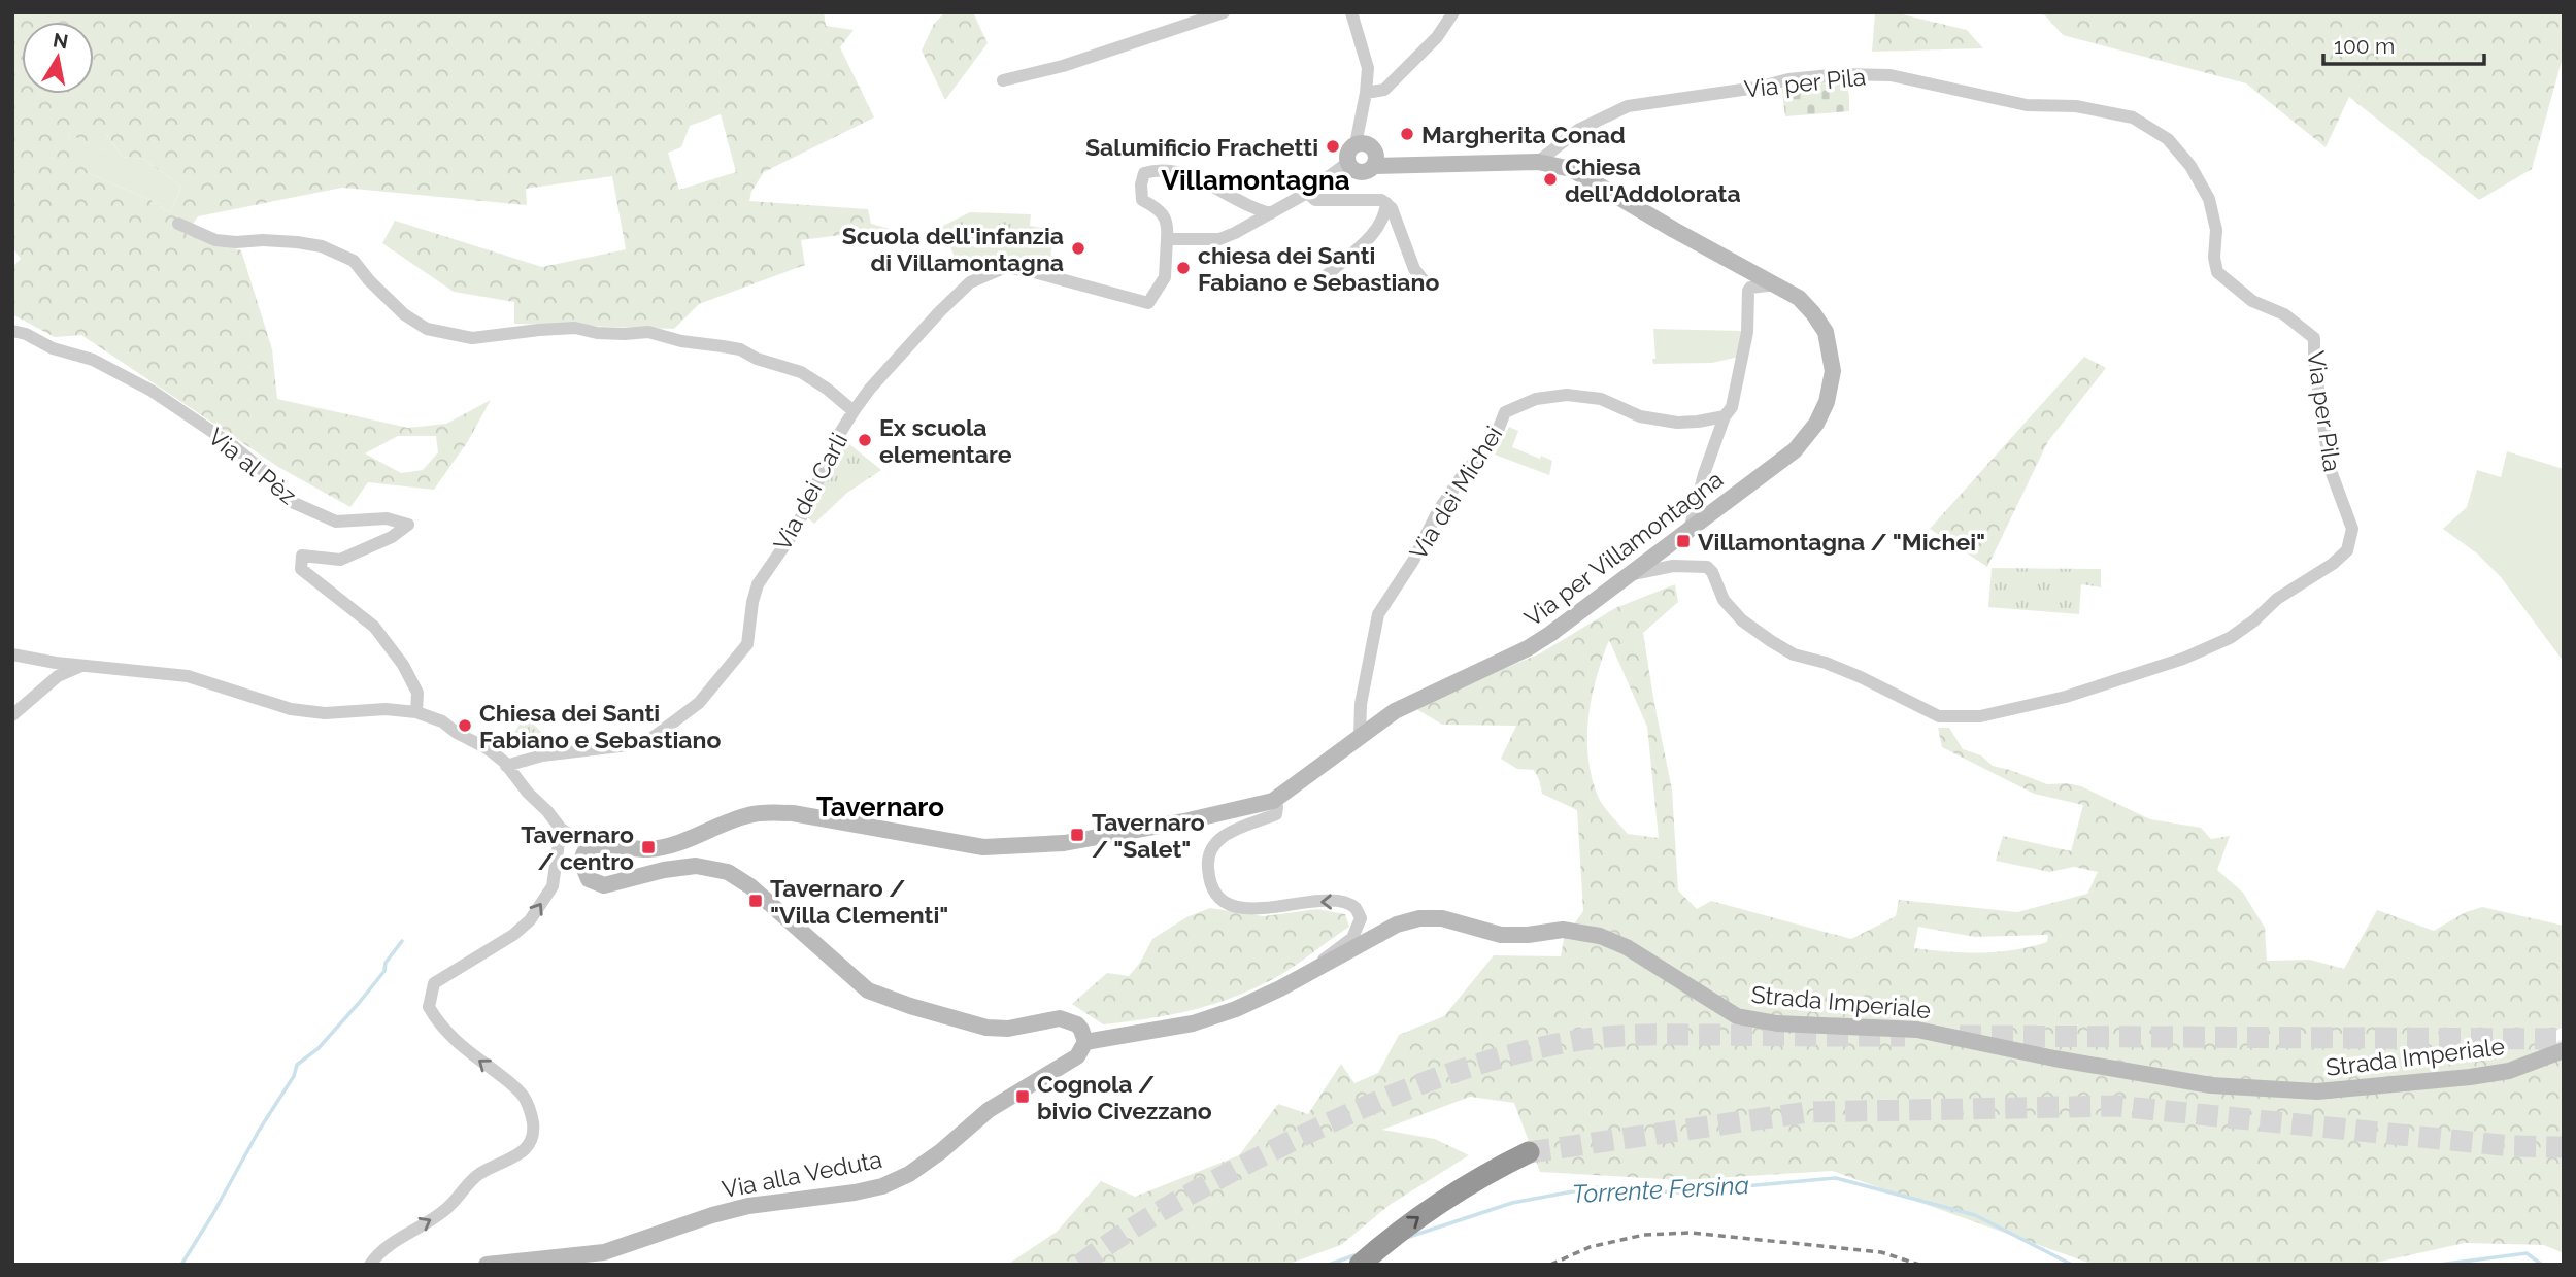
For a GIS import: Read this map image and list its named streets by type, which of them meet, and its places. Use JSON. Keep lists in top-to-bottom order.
{
  "streets": {
    "street": [
      "Via per Pila",
      "Via al Pèz",
      "Via dei Carli",
      "Via dei Michei",
      "Via per Villamontagna",
      "Strada Imperiale",
      "Via alla Veduta"
    ]
  },
  "crossings": [
    ["Via per Pila", "Via per Villamontagna"],
    ["Via dei Michei", "Via per Villamontagna"],
    ["Strada Imperiale", "Via alla Veduta"]
  ],
  "districts": ["Villamontagna", "Tavernaro"],
  "water": ["Torrente Fersina"],
  "places": {
    "other": [
      "Margherita Conad",
      "Salumificio Frachetti",
      "Chiesa dell'Addolorata",
      "Scuola dell'infanzia di Villamontagna",
      "chiesa dei Santi Fabiano e Sebastiano",
      "Ex scuola elementare",
      "Chiesa dei Santi Fabiano e Sebastiano"
    ],
    "transit": [
      "Villamontagna / \"Michei\"",
      "Tavernaro / \"Salet\"",
      "Tavernaro / centro",
      "Tavernaro / \"Villa Clementi\"",
      "Cognola / bivio Civezzano"
    ]
  },
  "scale_bar": "100 m",
  "north": "top"
}
